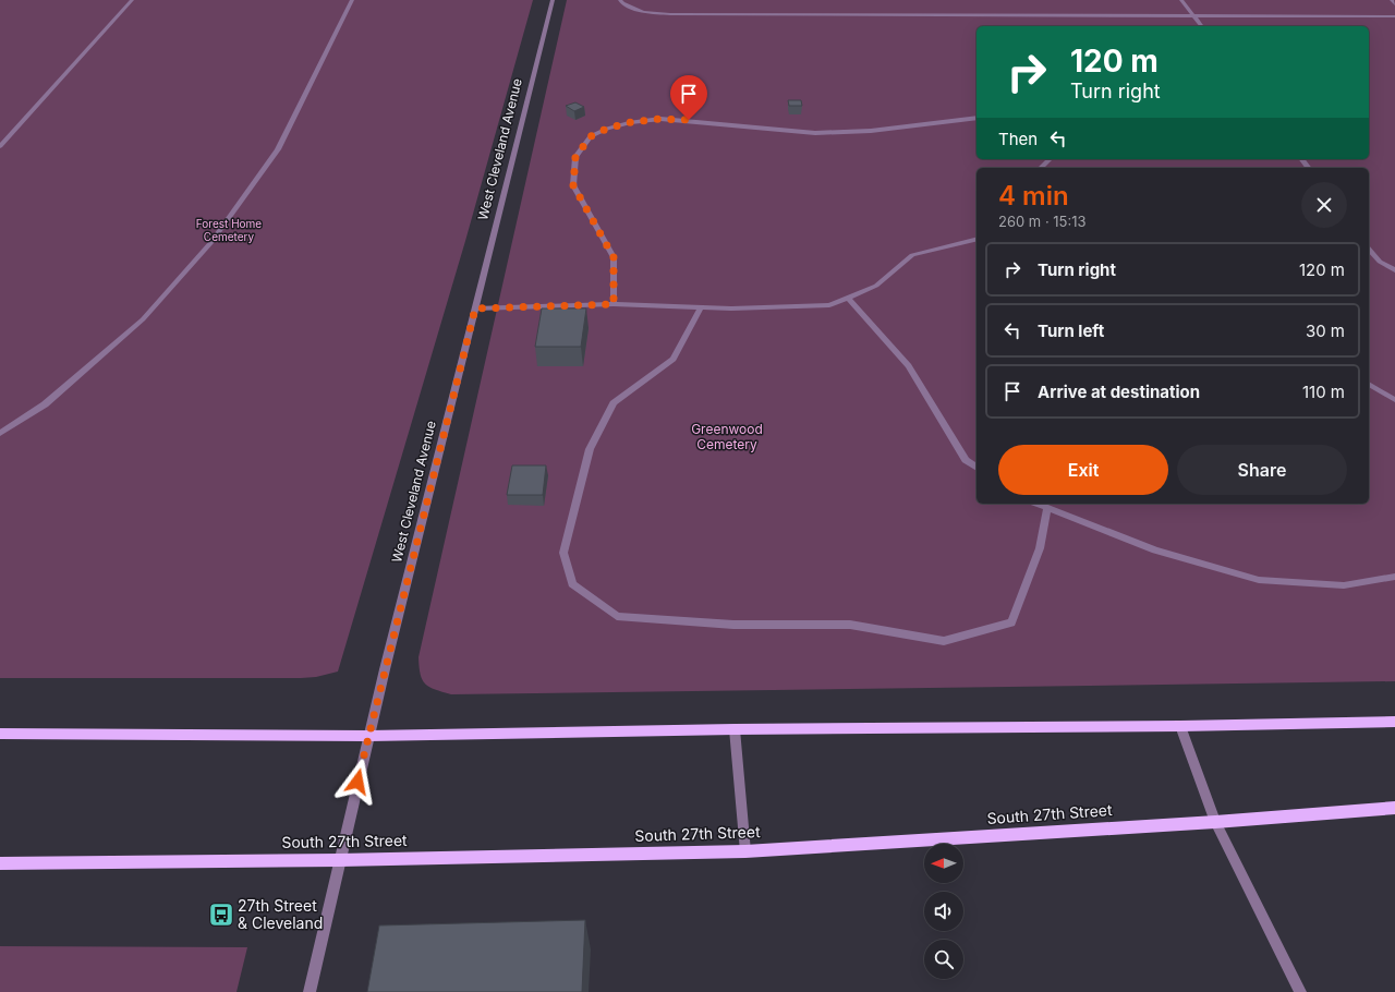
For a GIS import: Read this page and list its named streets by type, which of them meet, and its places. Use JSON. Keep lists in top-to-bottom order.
{
  "streets": {
    "main road": ["South 27th Street"],
    "street": ["West Cleveland Avenue"]
  },
  "crossings": [
    ["West Cleveland Avenue", "South 27th Street"]
  ],
  "parks": ["Forest Home Cemetery", "Greenwood Cemetery"],
  "places": {
    "bus stop": ["27th Street & Cleveland"]
  },
  "north": "left",
  "page": {
    "turn": ["120 m", "Turn right"],
    "then": "Then",
    "heading": ["4 min", "260 m · 15:13"],
    "list": [
      {
        "name": "Turn right",
        "value": "120 m"
      },
      {
        "name": "Turn left",
        "value": "30 m"
      },
      {
        "name": "Arrive at destination",
        "value": "110 m"
      }
    ],
    "buttons": ["Exit", "Share"]
  }
}
